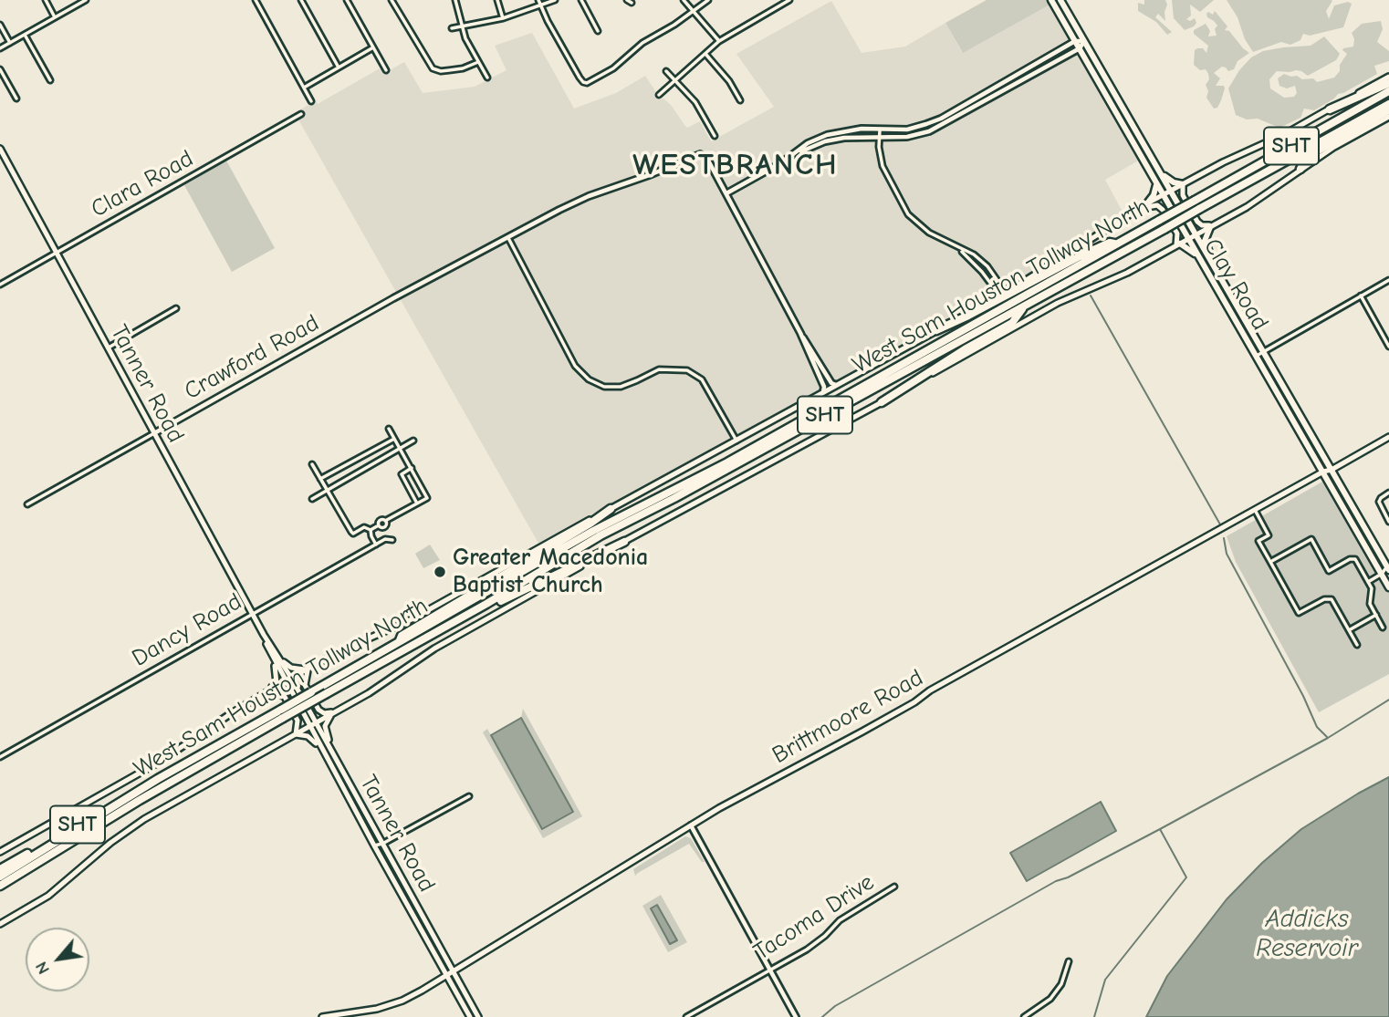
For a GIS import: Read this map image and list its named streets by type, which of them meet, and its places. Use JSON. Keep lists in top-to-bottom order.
{
  "streets": {
    "highway": ["SHT", "West Sam Houston Tollway North"],
    "main road": ["Clay Road", "Tanner Road", "Brittmoore Road"],
    "street": [
      "Clara Road",
      "Crawford Road",
      "Dancy Road",
      "Tacoma Drive"
    ]
  },
  "crossings": [
    ["SHT", "West Sam Houston Tollway North"],
    ["Clara Road", "Tanner Road"],
    ["Clay Road", "Brittmoore Road"],
    ["Crawford Road", "Tanner Road"],
    ["Tanner Road", "Dancy Road"],
    ["Tanner Road", "Brittmoore Road"]
  ],
  "districts": ["WESTBRANCH"],
  "water": ["Addicks Reservoir"],
  "places": ["Greater Macedonia Baptist Church"],
  "north": "bottom left"
}
